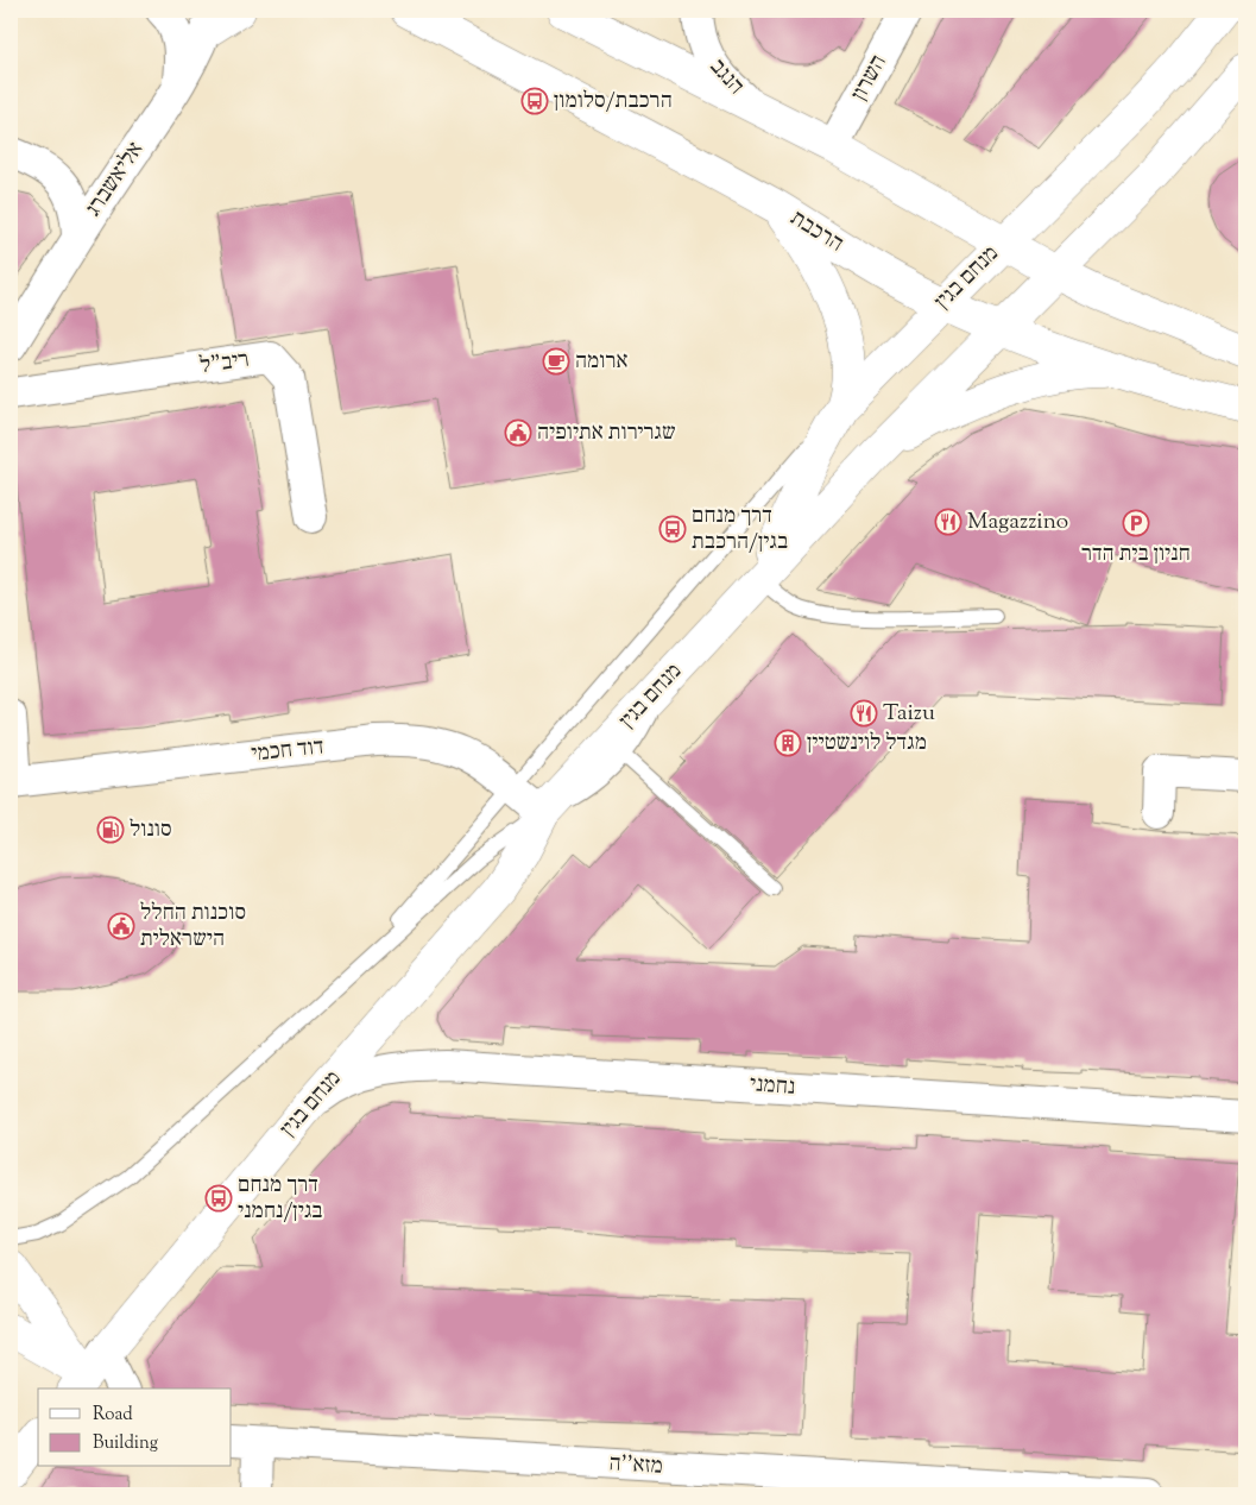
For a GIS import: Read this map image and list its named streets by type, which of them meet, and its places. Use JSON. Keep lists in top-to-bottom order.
{
  "streets": {
    "street": [
      "הנגב",
      "השרון",
      "אליאשברג",
      "הרכבת",
      "מנחם בגין",
      "ריב\"ל",
      "דוד חכמי",
      "נחמני",
      "מזא''ה"
    ]
  },
  "crossings": [
    ["הרכבת", "מנחם בגין"],
    ["מנחם בגין", "דוד חכמי"],
    ["מנחם בגין", "נחמני"]
  ],
  "places": {
    "bus stop": ["הרכבת/סלומון", "דרך מנחם בגין/הרכבת", "דרך מנחם בגין/נחמני"],
    "cafe": ["ארומה"],
    "public building": ["שגרירות אתיופיה", "סוכנות החלל הישראלית"],
    "restaurant": ["Magazzino", "Taizu"],
    "parking": ["חניון בית הדר"],
    "building": ["מגדל לוינשטיין"],
    "fuel station": ["סונול"]
  },
  "legend": ["Road", "Building"]
}
